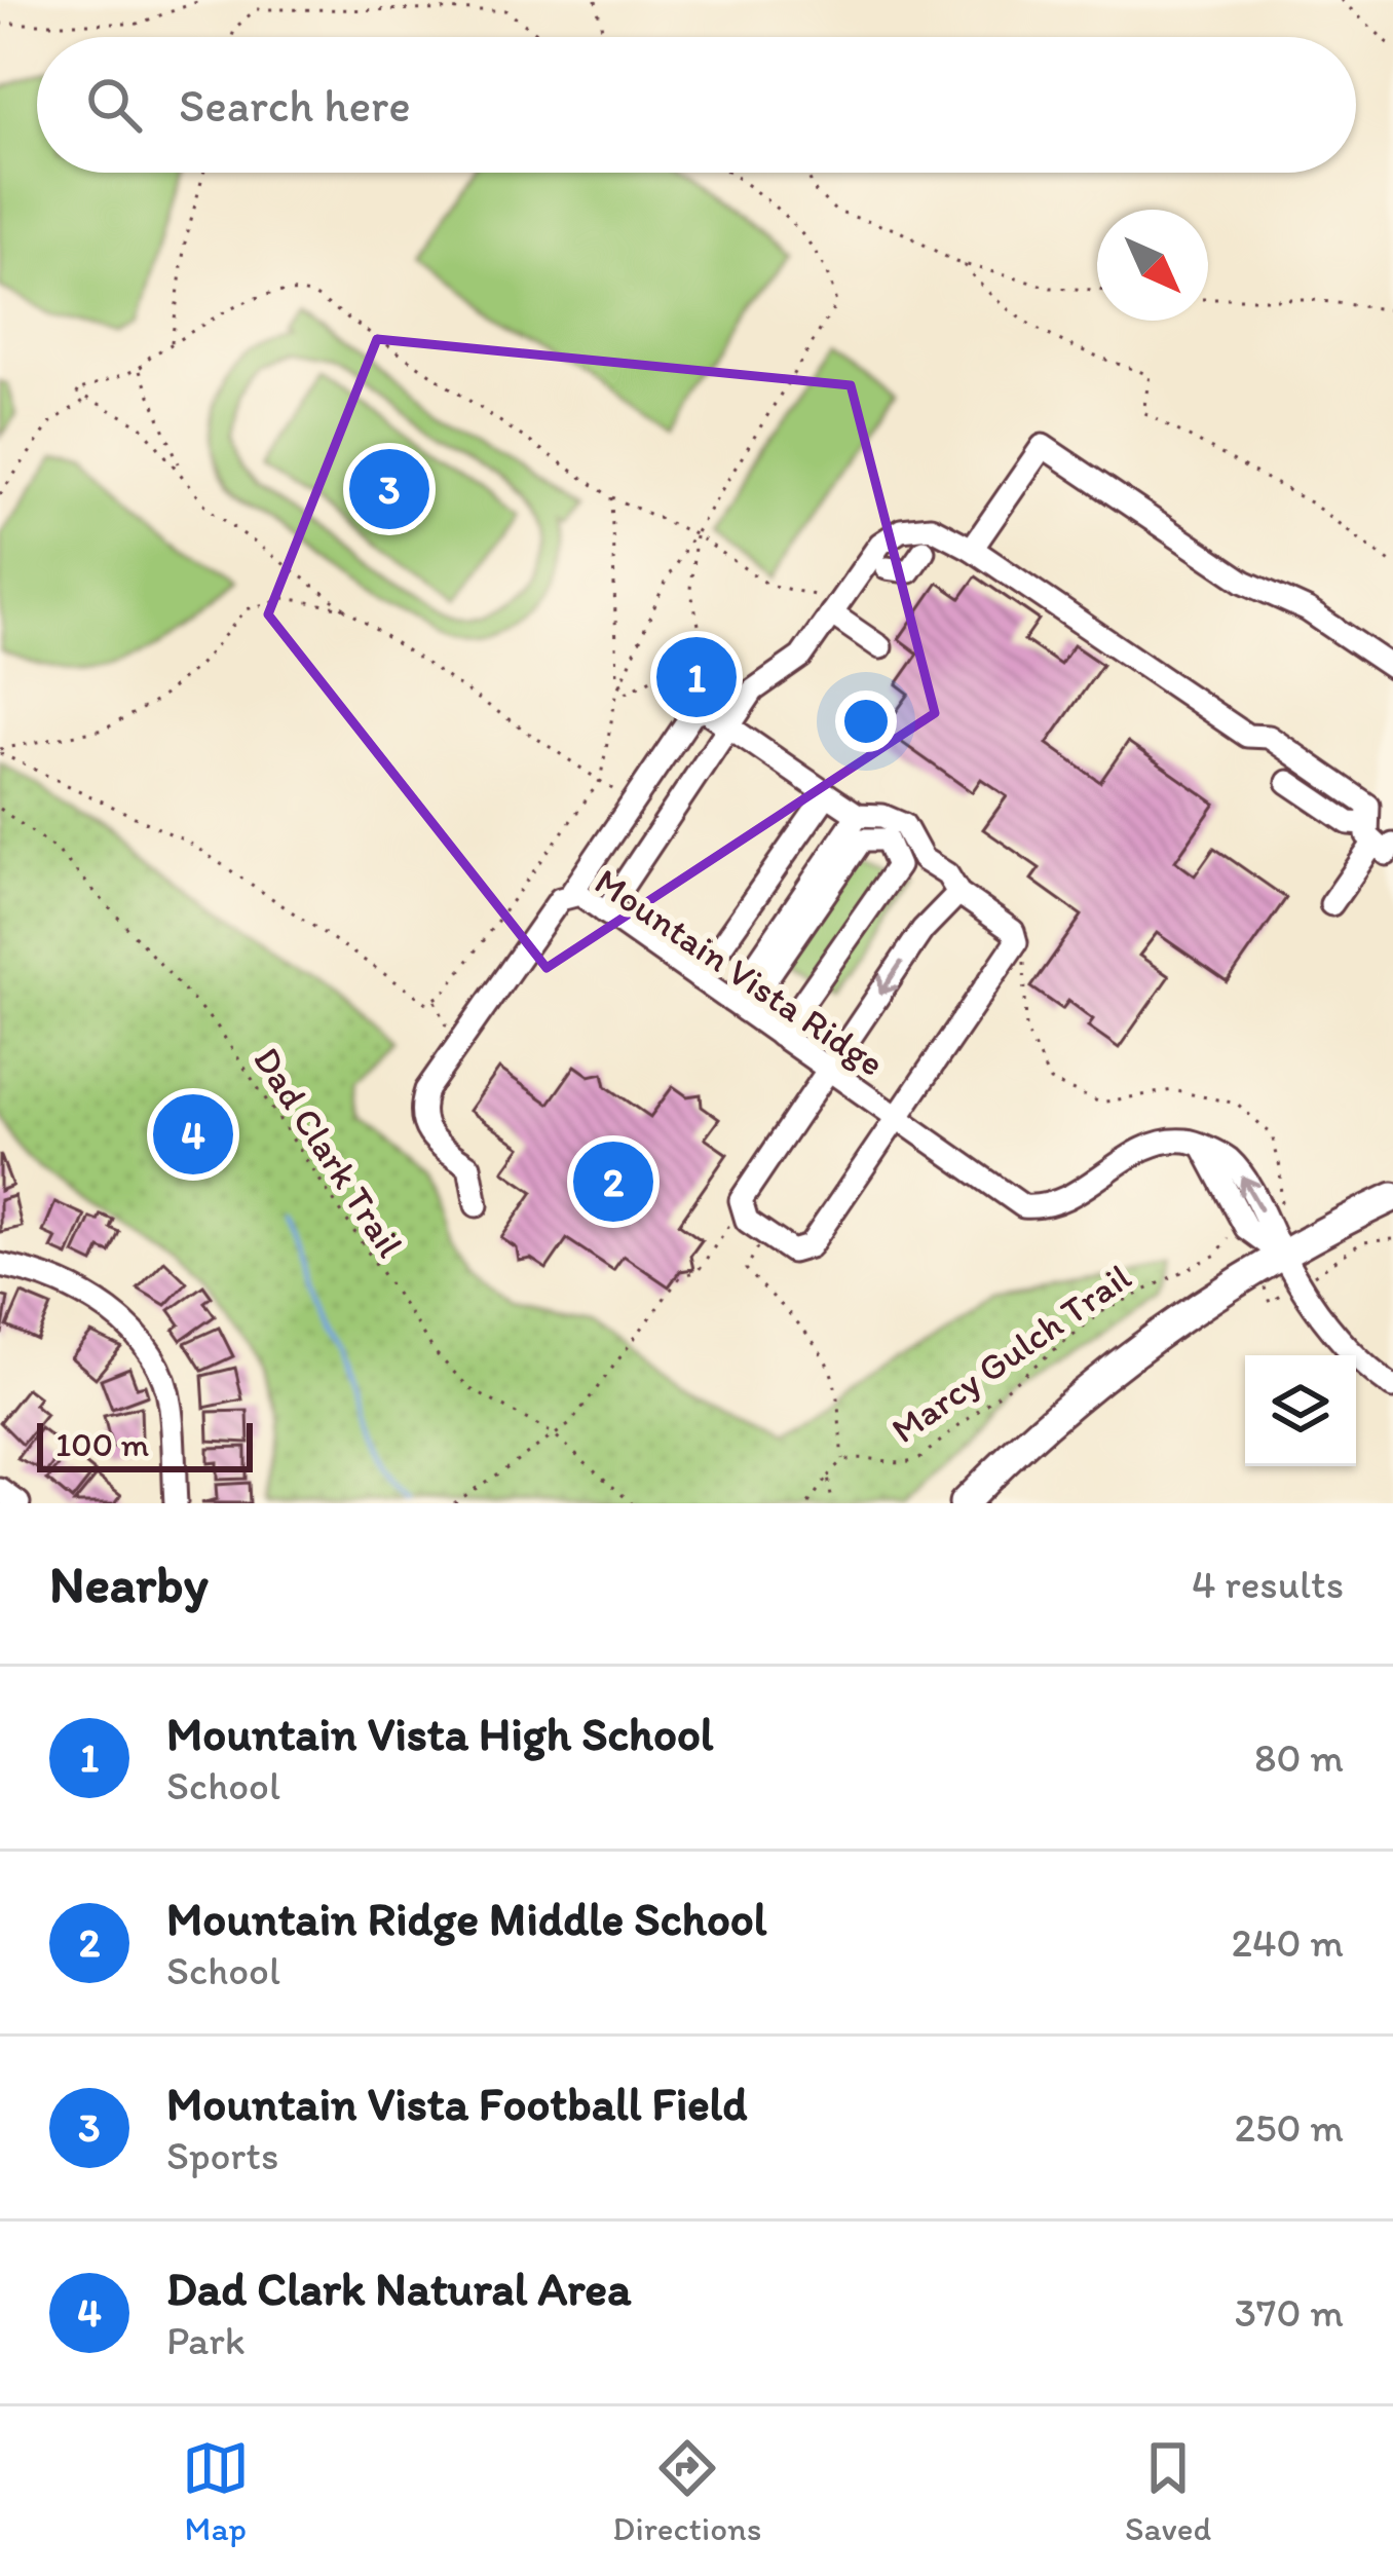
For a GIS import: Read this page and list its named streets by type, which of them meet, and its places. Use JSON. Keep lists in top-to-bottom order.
{
  "streets": {
    "street": ["Mountain Vista Ridge"],
    "path": ["Dad Clark Trail", "Marcy Gulch Trail"]
  },
  "crossings": [
    ["Mountain Vista Ridge", "Marcy Gulch Trail"]
  ],
  "scale_bar": "100 m",
  "north": "bottom right",
  "page": {
    "search": "Search here",
    "pins": [
      "3",
      "1",
      "4",
      "2"
    ],
    "scale": "100 m",
    "heading": ["Nearby", "4 results"],
    "list": [
      {
        "mark": "1",
        "name": "Mountain Vista High School",
        "note": "School",
        "value": "80 m"
      },
      {
        "mark": "2",
        "name": "Mountain Ridge Middle School",
        "note": "School",
        "value": "240 m"
      },
      {
        "mark": "3",
        "name": "Mountain Vista Football Field",
        "note": "Sports",
        "value": "250 m"
      },
      {
        "mark": "4",
        "name": "Dad Clark Natural Area",
        "note": "Park",
        "value": "370 m"
      }
    ],
    "nav": ["Map", "Directions", "Saved"]
  }
}
